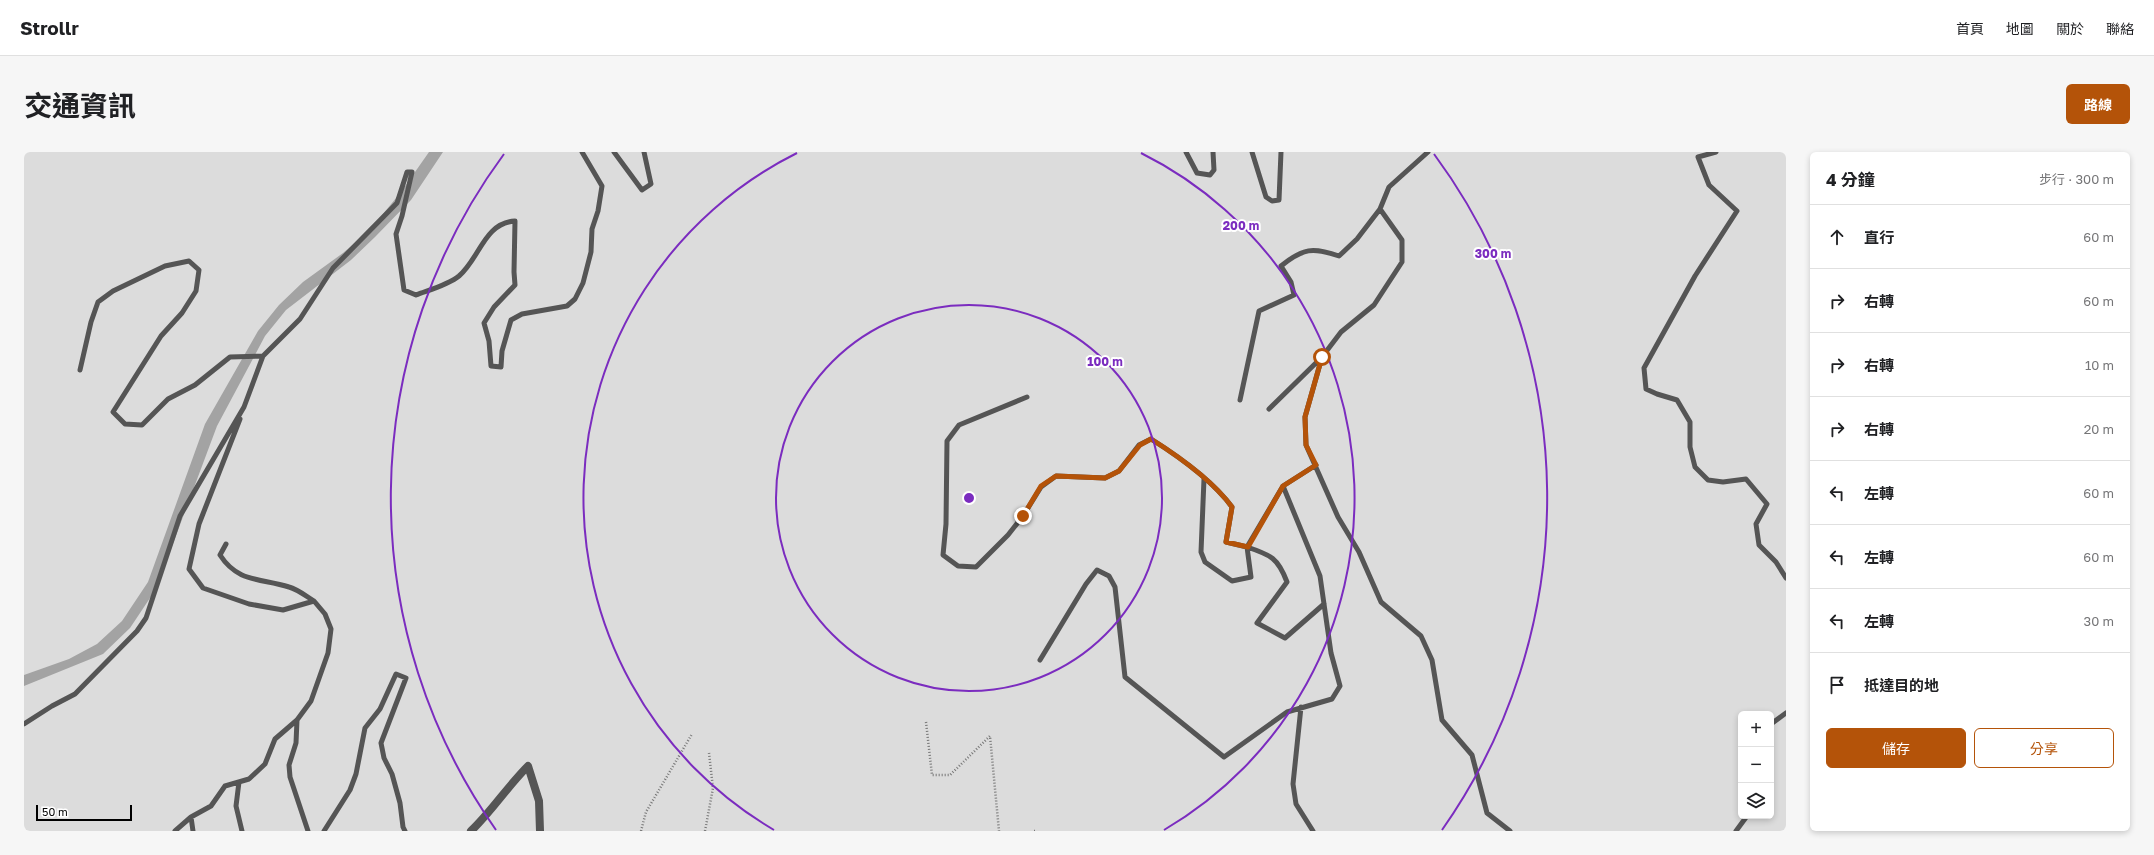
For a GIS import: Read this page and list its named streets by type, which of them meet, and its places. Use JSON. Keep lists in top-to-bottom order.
{
  "scale_bar": "50 m",
  "page": {
    "header": "Strollr",
    "nav": [
      "首頁",
      "地圖",
      "關於",
      "聯絡"
    ],
    "title": "交通資訊",
    "buttons": [
      "路線",
      ["儲存", "分享"]
    ],
    "heading": ["4 分鐘", "步行 · 300 m"],
    "list": [
      ["直行", "60 m"],
      ["右轉", "60 m"],
      ["右轉", "10 m"],
      ["右轉", "20 m"],
      ["左轉", "60 m"],
      ["左轉", "60 m"],
      ["左轉", "30 m"],
      "抵達目的地"
    ],
    "map_buttons": ["+", "−"],
    "scale": "50 m"
  },
  "rings": ["200 m", "300 m", "100 m"]
}
